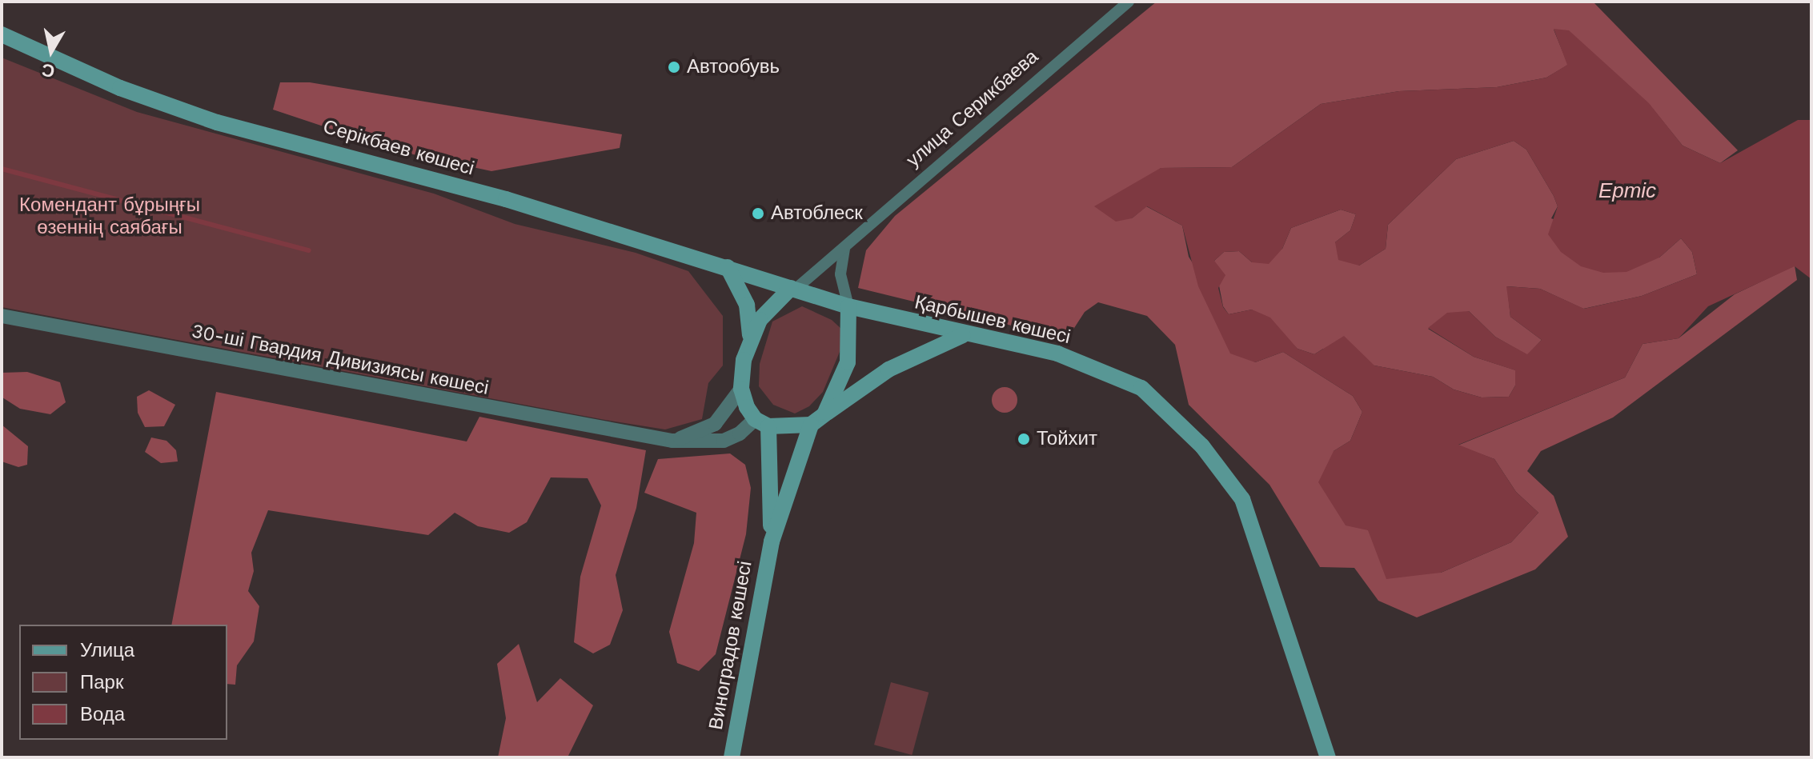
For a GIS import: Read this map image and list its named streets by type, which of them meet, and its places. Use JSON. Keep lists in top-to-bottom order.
{
  "streets": {
    "main road": ["Серікбаев көшесі", "Қарбышев көшесі", "Виноградов көшесі"],
    "street": ["улица Серикбаева", "30-ші Гвардия Дивизиясы көшесі"]
  },
  "crossings": [
    ["улица Серикбаева", "Серікбаев көшесі"],
    ["улица Серикбаева", "Қарбышев көшесі"],
    ["улица Серикбаева", "30-ші Гвардия Дивизиясы көшесі"],
    ["Серікбаев көшесі", "Қарбышев көшесі"],
    ["Серікбаев көшесі", "30-ші Гвардия Дивизиясы көшесі"],
    ["Қарбышев көшесі", "30-ші Гвардия Дивизиясы көшесі"]
  ],
  "water": ["Ертіс"],
  "parks": ["Комендант бұрыңғы өзеннің саябағы"],
  "places": ["Автообувь", "Автоблеск", "Тойхит"],
  "legend": ["Улица", "Парк", "Вода"],
  "north": "bottom"
}
